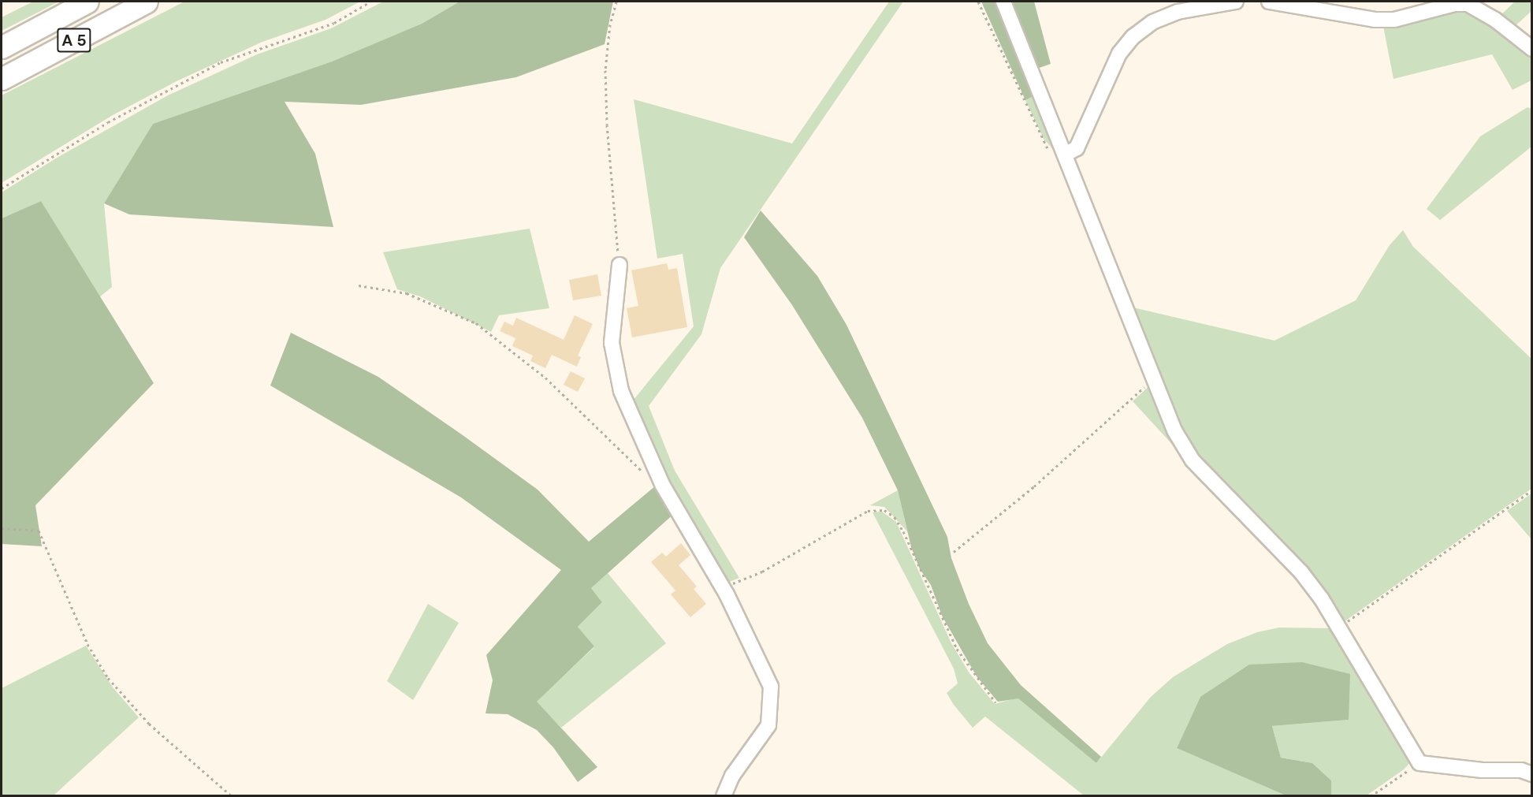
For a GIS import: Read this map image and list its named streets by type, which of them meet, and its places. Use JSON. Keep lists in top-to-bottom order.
{
  "streets": {
    "highway": ["A 5"]
  }
}
